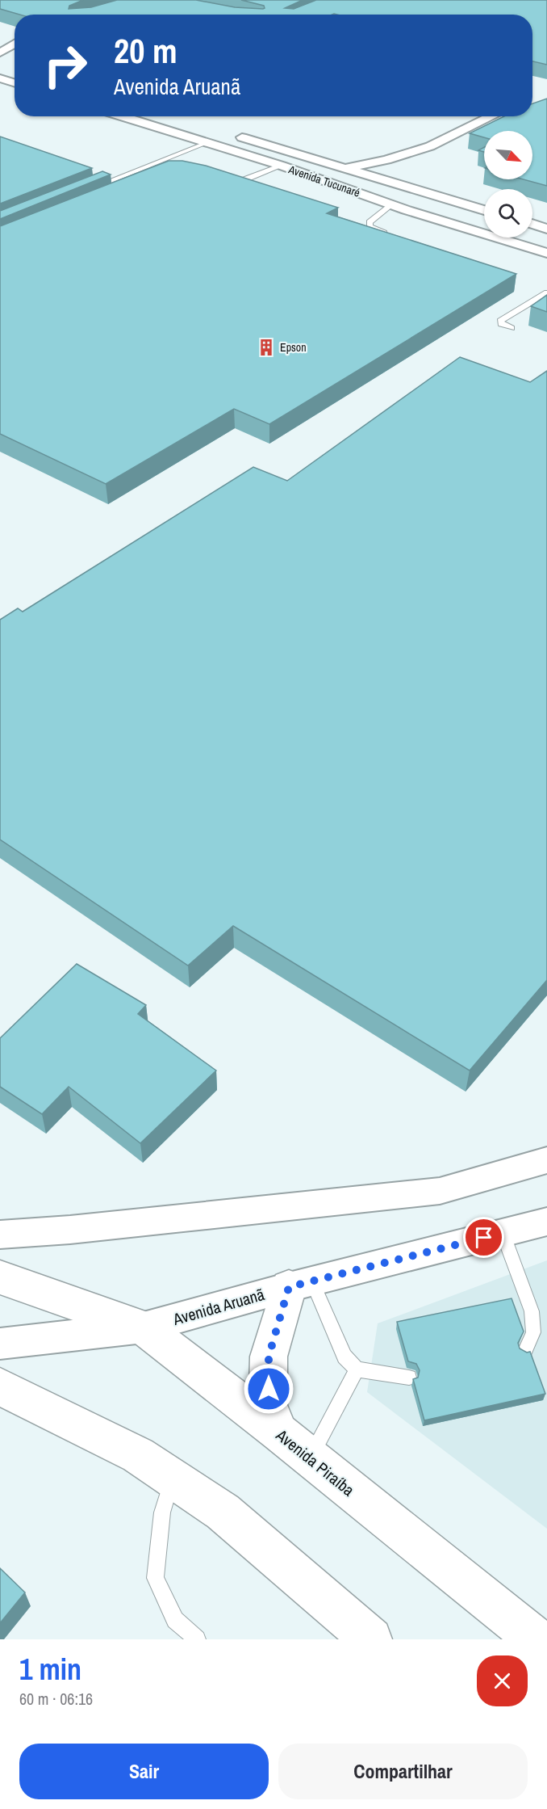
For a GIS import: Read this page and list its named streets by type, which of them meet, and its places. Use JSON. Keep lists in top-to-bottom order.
{
  "streets": {
    "main road": ["Avenida Piraíba"],
    "street": ["Avenida Tucunaré", "Avenida Aruanã"]
  },
  "crossings": [
    ["Avenida Aruanã", "Avenida Piraíba"]
  ],
  "places": {
    "building": ["Epson"]
  },
  "north": "bottom right",
  "page": {
    "turn": ["20 m", "Avenida Aruanã"],
    "heading": ["1 min", "60 m · 06:16"],
    "buttons": ["Sair", "Compartilhar"]
  }
}
